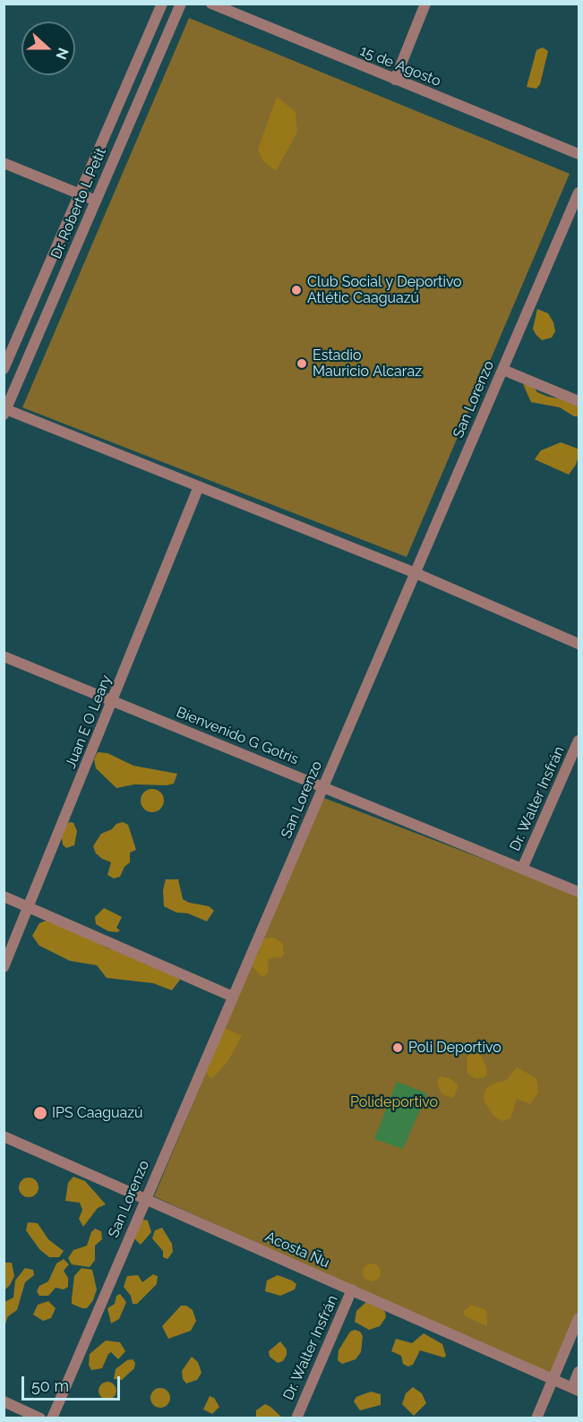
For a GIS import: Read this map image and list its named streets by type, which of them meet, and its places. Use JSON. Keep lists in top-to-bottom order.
{
  "streets": {
    "street": [
      "15 de Agosto",
      "Dr. Roberto L Petit",
      "San Lorenzo",
      "Juan E O Leary",
      "Bienvenido G Gotris",
      "Dr. Walter Insfrán",
      "Acosta Ñu"
    ]
  },
  "crossings": [
    ["San Lorenzo", "Bienvenido G Gotris"],
    ["San Lorenzo", "Acosta Ñu"],
    ["Juan E O Leary", "Bienvenido G Gotris"],
    ["Bienvenido G Gotris", "Dr. Walter Insfrán"],
    ["Dr. Walter Insfrán", "Acosta Ñu"]
  ],
  "parks": ["Polideportivo"],
  "places": [
    "Club Social y Deportivo Atlétic Caaguazú",
    "Estadio Mauricio Alcaraz",
    "Poli Deportivo",
    "IPS Caaguazú"
  ],
  "scale_bar": "50 m",
  "north": "right"
}
